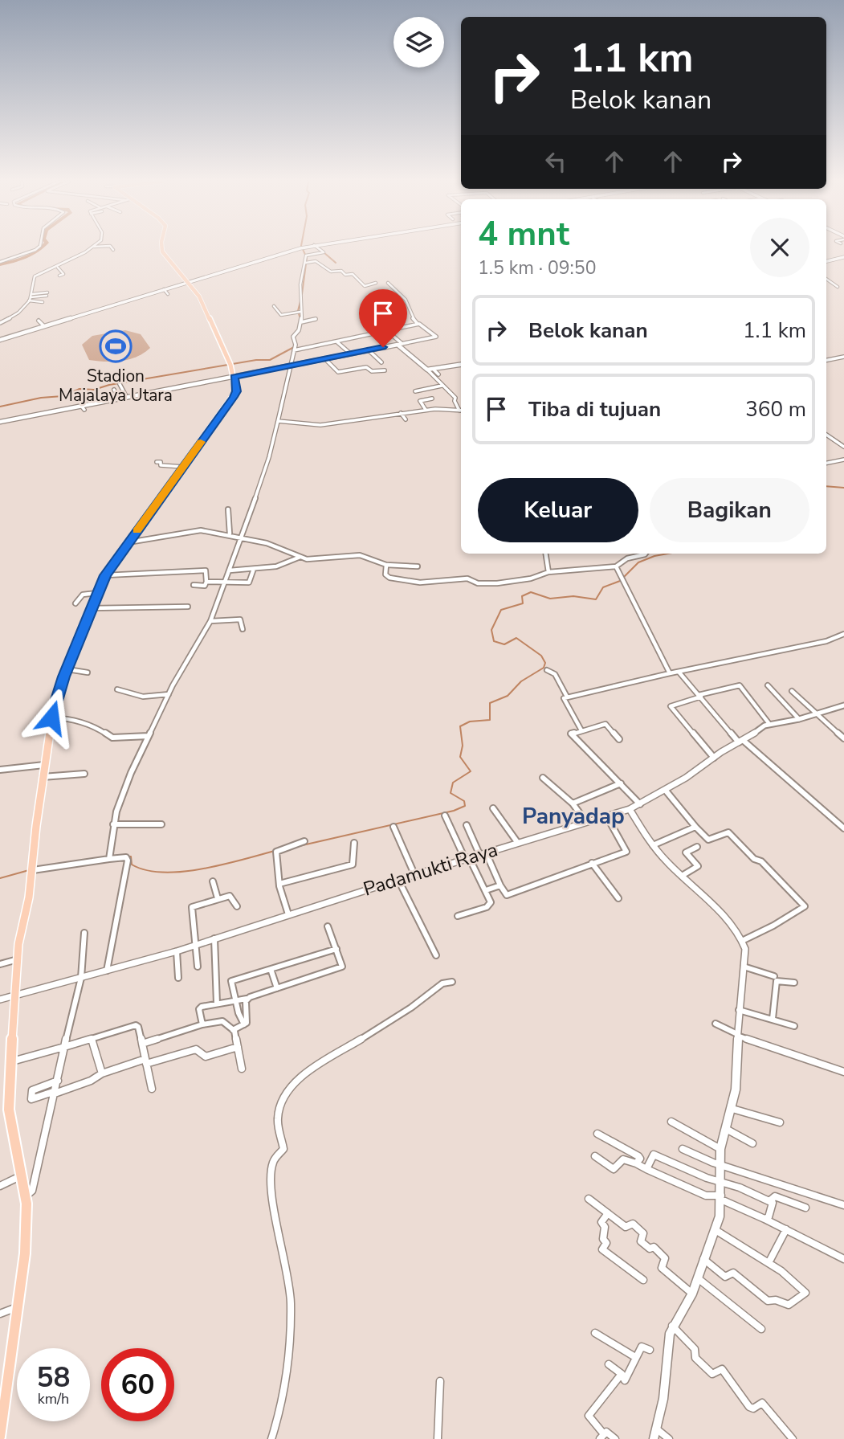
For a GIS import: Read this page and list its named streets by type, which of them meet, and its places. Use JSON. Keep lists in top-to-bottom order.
{
  "streets": {
    "street": ["Padamukti Raya"]
  },
  "districts": ["Panyadap"],
  "places": {
    "sports": ["Stadion Majalaya Utara"]
  },
  "page": {
    "turn": ["1.1 km", "Belok kanan"],
    "heading": ["4 mnt", "1.5 km · 09:50"],
    "list": [
      {
        "name": "Belok kanan",
        "value": "1.1 km"
      },
      {
        "name": "Tiba di tujuan",
        "value": "360 m"
      }
    ],
    "buttons": ["Keluar", "Bagikan"],
    "speed": "58 km/h",
    "limit": "60"
  }
}
